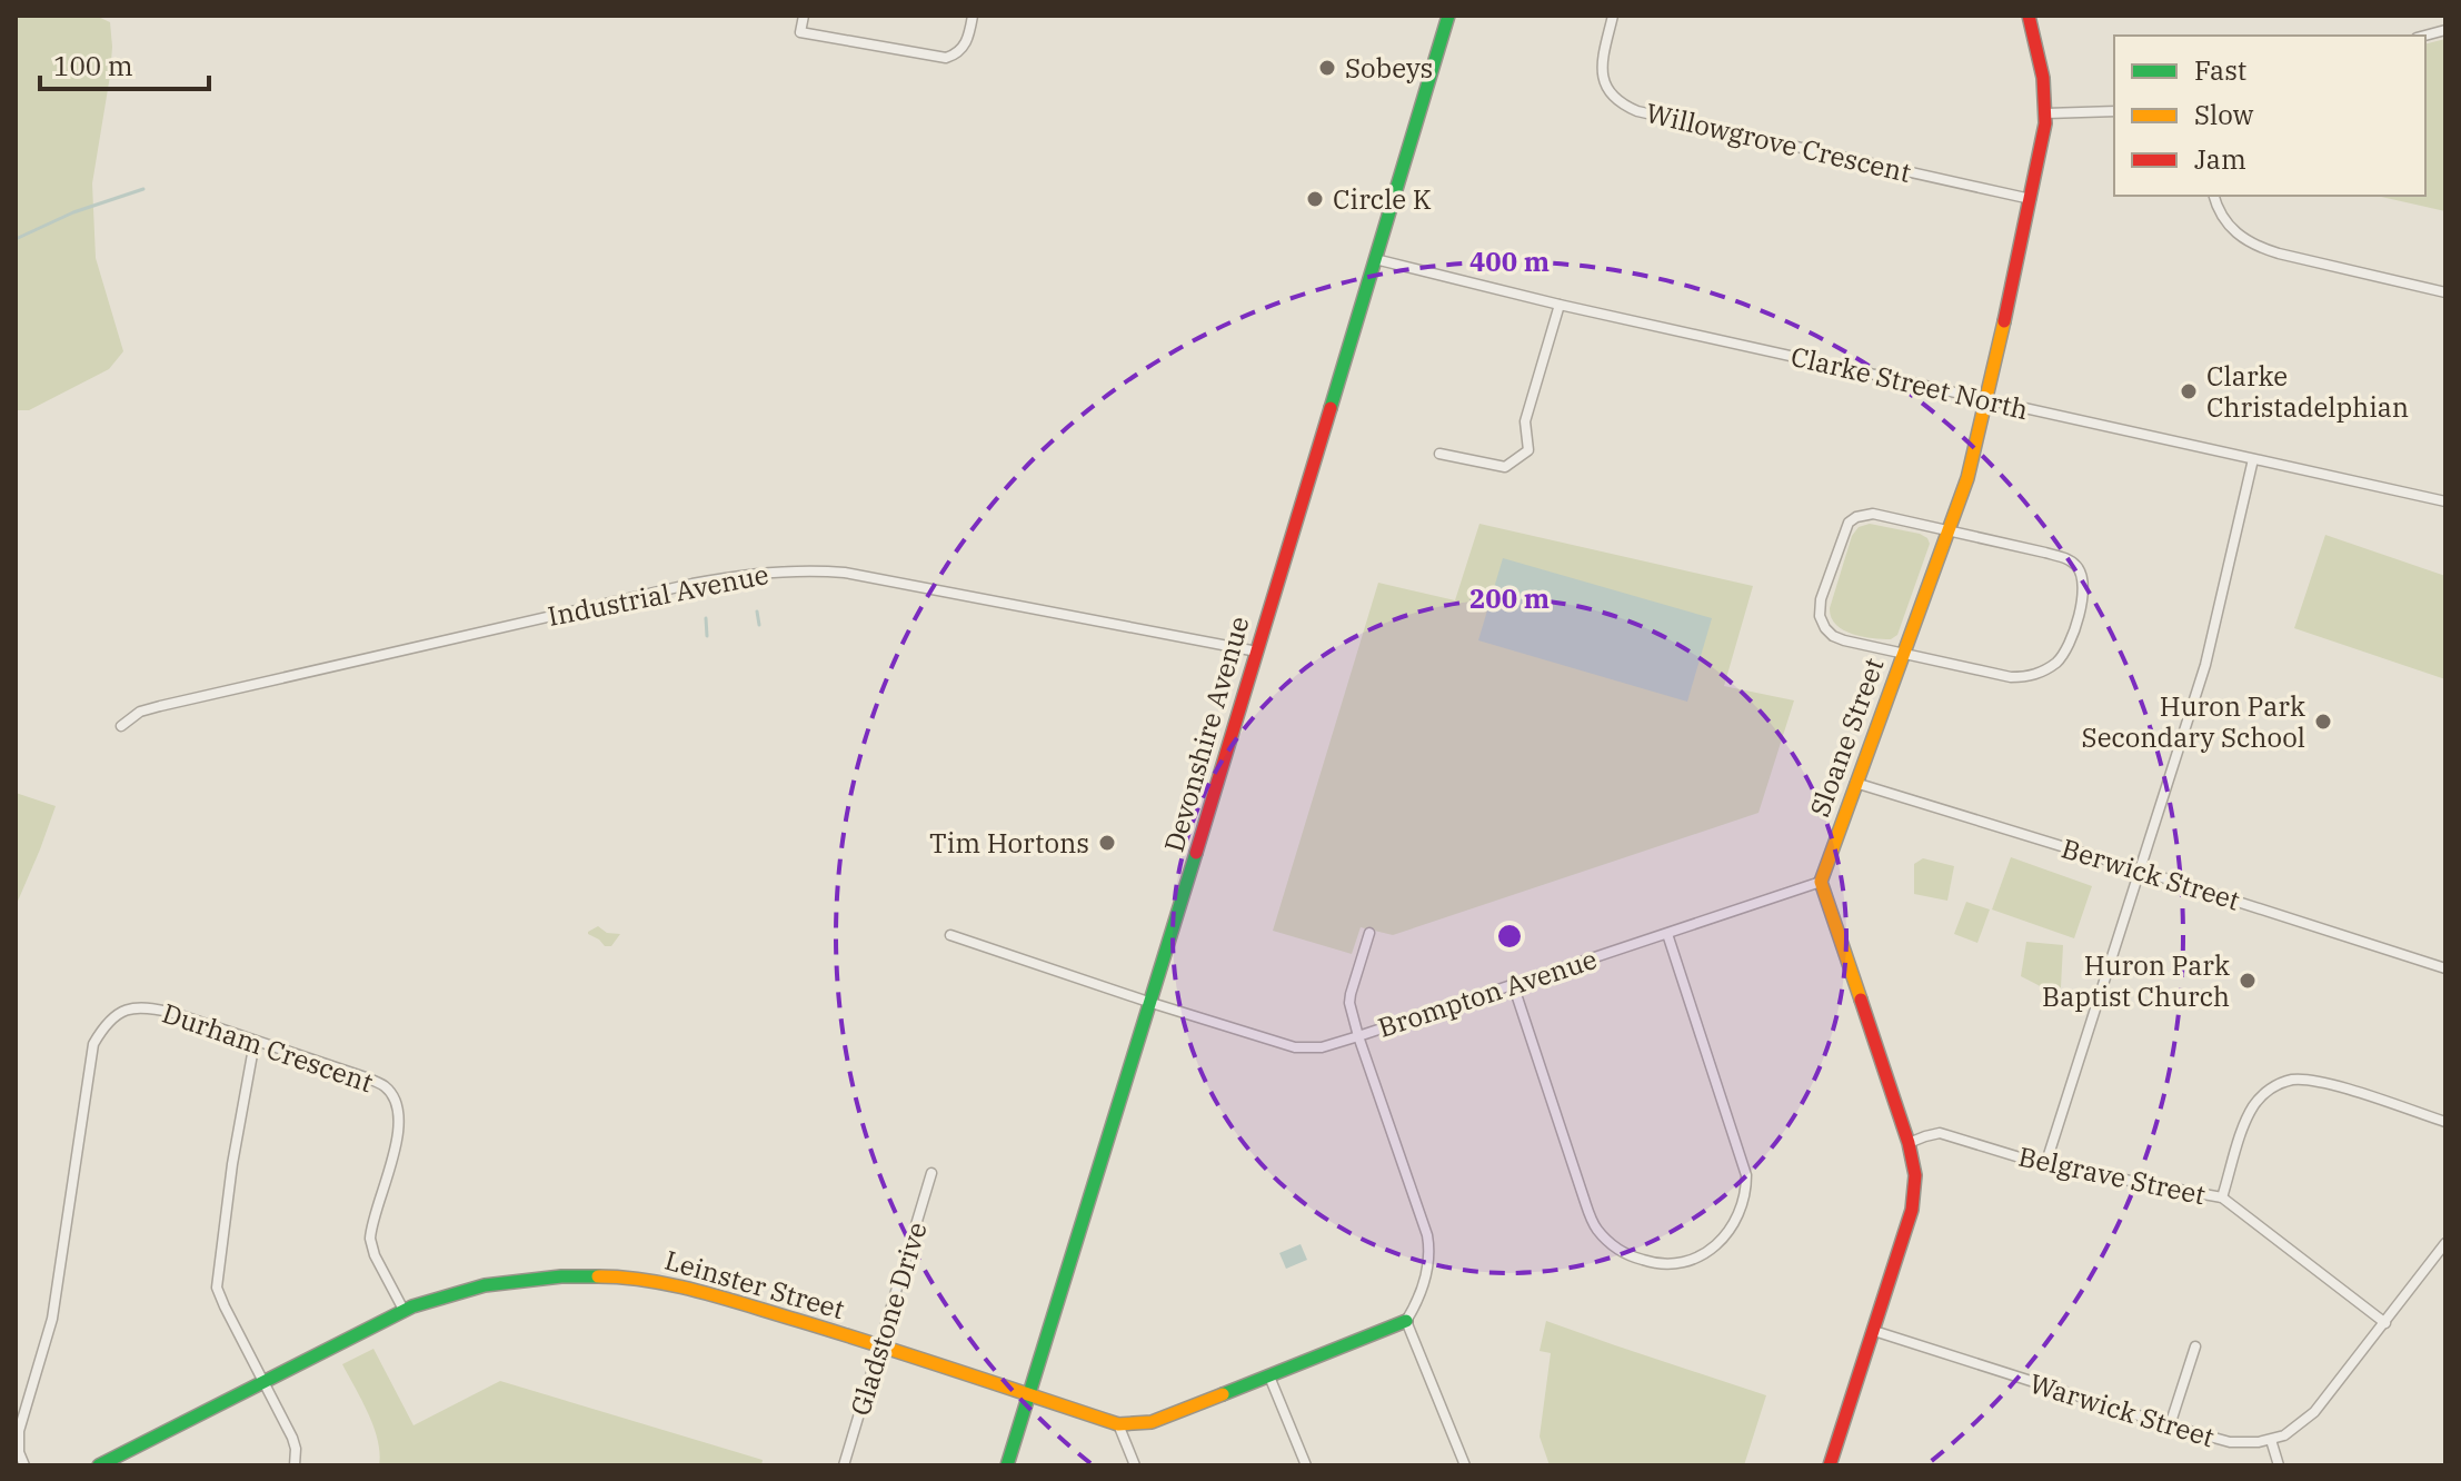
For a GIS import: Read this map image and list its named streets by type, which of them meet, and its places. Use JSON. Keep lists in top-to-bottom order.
{
  "streets": {
    "street": [
      "Willowgrove Crescent",
      "Clarke Street North",
      "Industrial Avenue",
      "Devonshire Avenue",
      "Sloane Street",
      "Berwick Street",
      "Brompton Avenue",
      "Durham Crescent",
      "Belgrave Street",
      "Leinster Street",
      "Gladstone Drive",
      "Warwick Street"
    ]
  },
  "crossings": [
    ["Willowgrove Crescent", "Sloane Street"],
    ["Clarke Street North", "Devonshire Avenue"],
    ["Clarke Street North", "Sloane Street"],
    ["Industrial Avenue", "Devonshire Avenue"],
    ["Devonshire Avenue", "Brompton Avenue"],
    ["Devonshire Avenue", "Leinster Street"],
    ["Sloane Street", "Berwick Street"],
    ["Sloane Street", "Brompton Avenue"],
    ["Durham Crescent", "Leinster Street"],
    ["Belgrave Street", "Warwick Street"],
    ["Leinster Street", "Gladstone Drive"]
  ],
  "places": [
    "Sobeys",
    "Circle K",
    "Clarke Christadelphian",
    "Huron Park Secondary School",
    "Tim Hortons",
    "Huron Park Baptist Church"
  ],
  "legend": ["Fast", "Slow", "Jam"],
  "scale_bar": "100 m",
  "rings": ["400 m", "200 m"]
}
